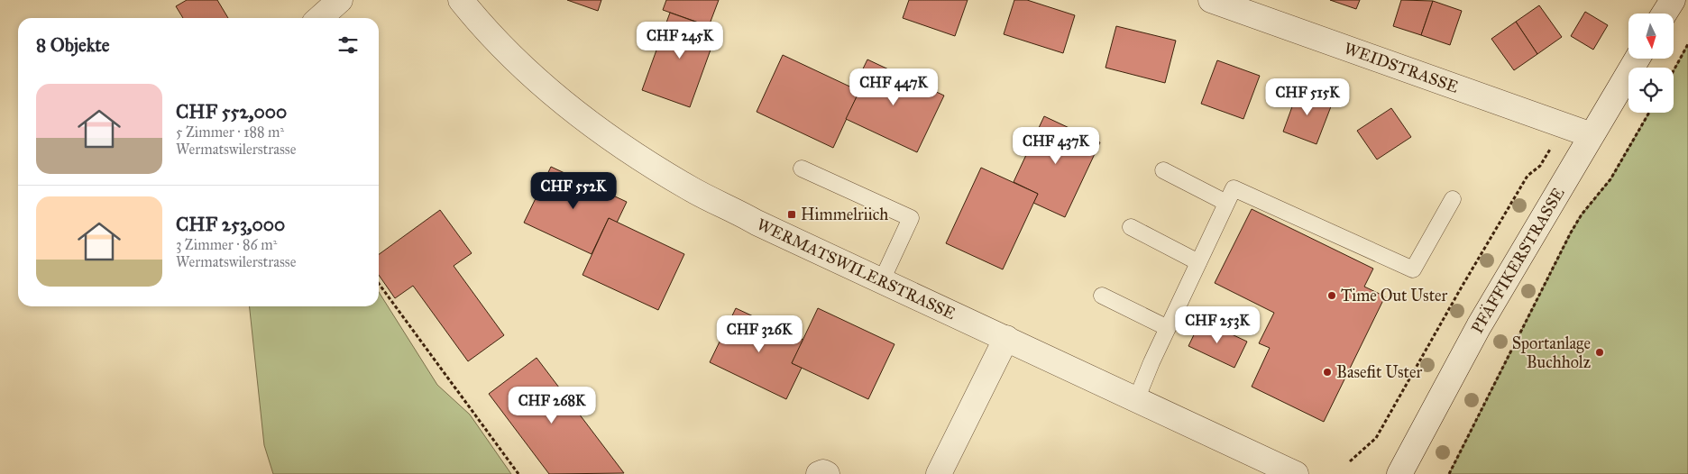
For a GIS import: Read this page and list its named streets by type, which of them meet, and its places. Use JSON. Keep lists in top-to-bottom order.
{
  "streets": {
    "street": ["WEIDSTRASSE", "PFÄFFIKERSTRASSE", "WERMATSWILERSTRASSE"]
  },
  "crossings": [
    ["WEIDSTRASSE", "PFÄFFIKERSTRASSE"]
  ],
  "places": {
    "transit": ["Himmelriich"],
    "other": ["Time Out Uster", "Sportanlage Buchholz", "Basefit Uster"]
  },
  "north": "bottom",
  "page": {
    "heading": "8 Objekte",
    "price": [
      "CHF 245K",
      "CHF 447K",
      "CHF 515K",
      "CHF 437K",
      "CHF 552K",
      "CHF 253K",
      "CHF 326K",
      "CHF 268K"
    ],
    "list": [
      {
        "name": "CHF 552,000",
        "note": "5 Zimmer · 188 m² · Wermatswilerstrasse"
      },
      {
        "name": "CHF 253,000",
        "note": "3 Zimmer · 86 m² · Wermatswilerstrasse"
      }
    ]
  }
}
